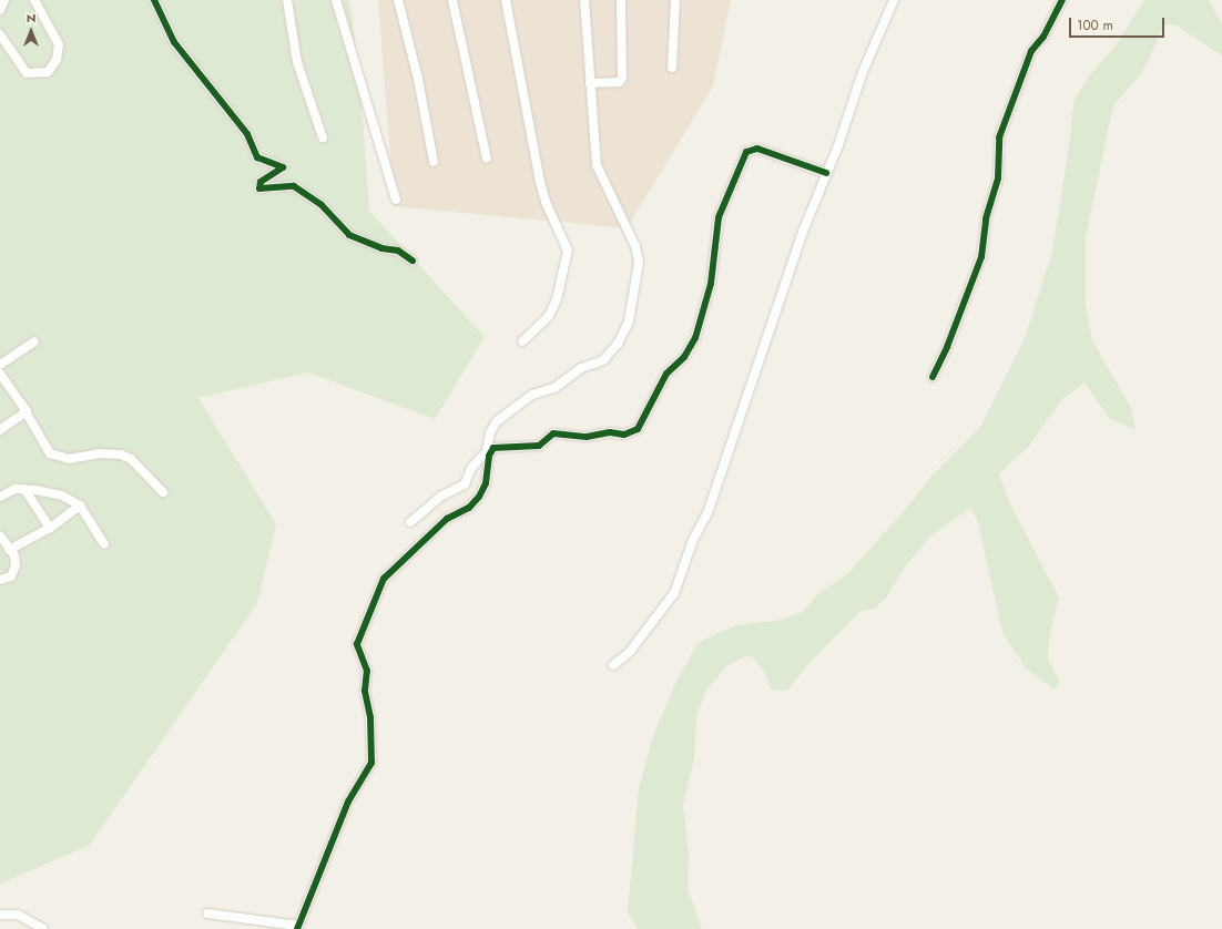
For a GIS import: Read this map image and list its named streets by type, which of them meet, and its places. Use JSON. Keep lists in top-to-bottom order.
{
  "scale_bar": "100 m",
  "north": "top"
}
